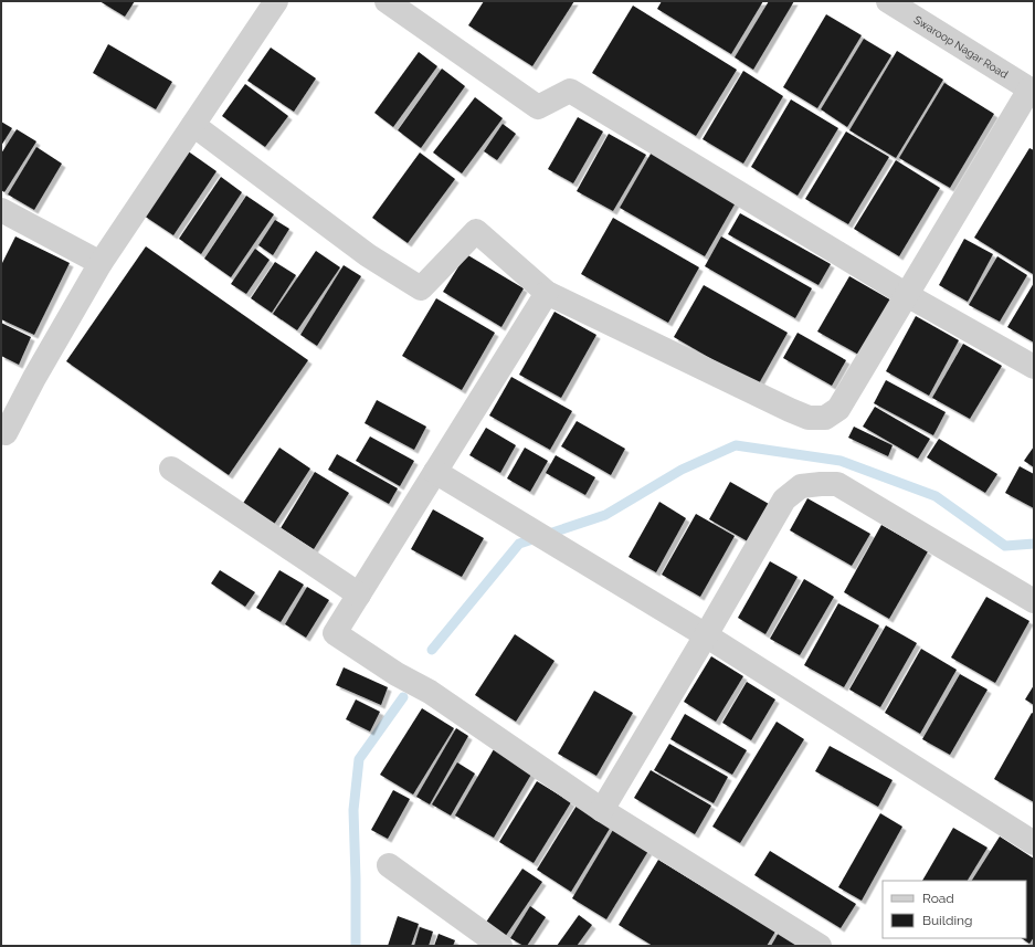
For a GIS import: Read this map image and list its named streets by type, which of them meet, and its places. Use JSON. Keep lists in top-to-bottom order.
{
  "streets": {
    "street": ["Swaroop Nagar Road"]
  },
  "legend": ["Road", "Building"]
}
